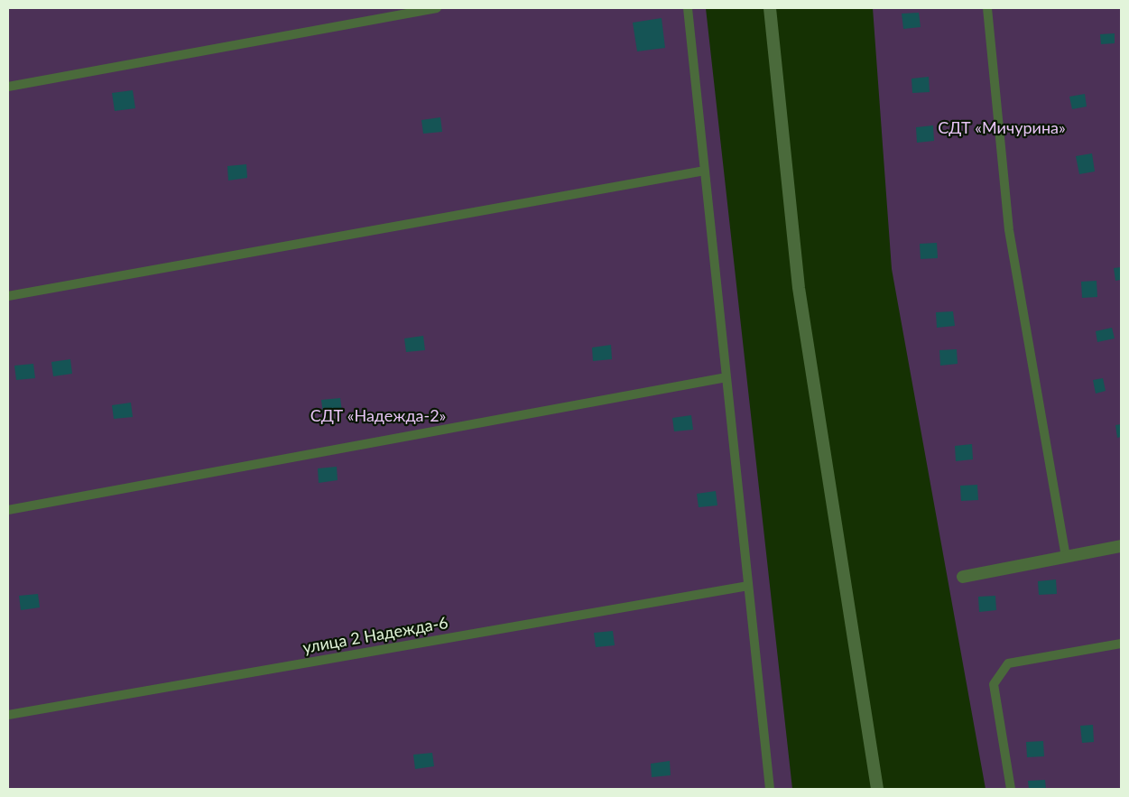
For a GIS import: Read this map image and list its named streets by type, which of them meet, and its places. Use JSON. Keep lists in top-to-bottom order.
{
  "streets": {
    "lane": ["улица 2 Надежда-6"]
  },
  "parks": ["СДТ «Мичурина»", "СДТ «Надежда-2»"]
}
